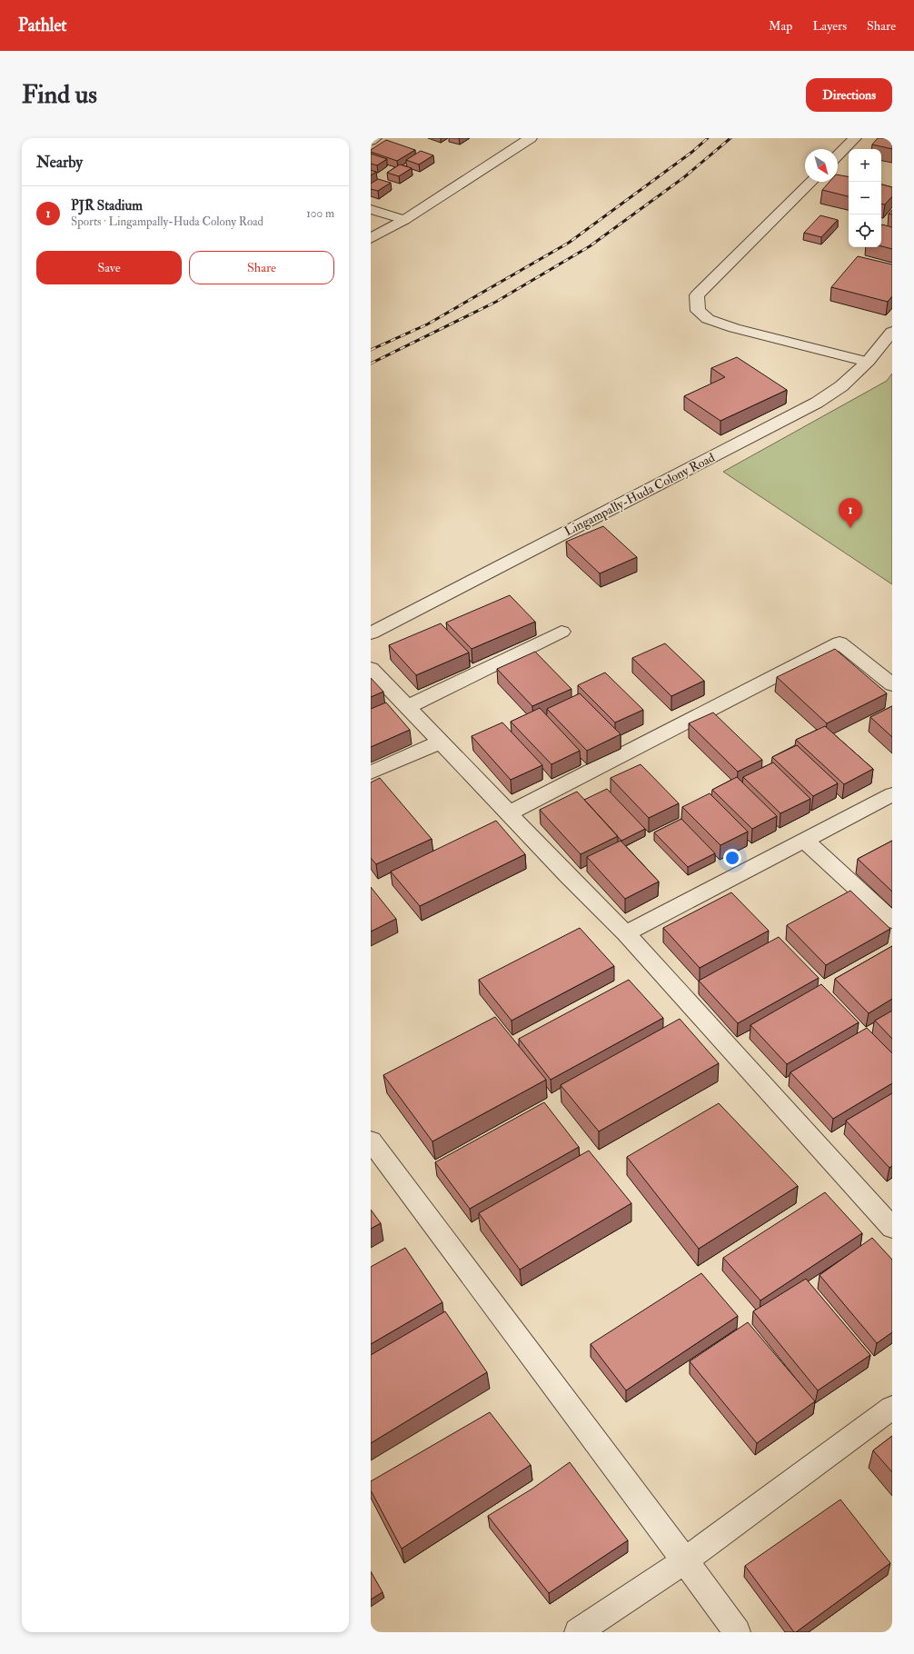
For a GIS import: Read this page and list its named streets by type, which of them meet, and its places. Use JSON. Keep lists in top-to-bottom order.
{
  "streets": {
    "street": ["Lingampally-Huda Colony Road"]
  },
  "north": "bottom right",
  "page": {
    "header": "Pathlet",
    "nav": ["Map", "Layers", "Share"],
    "buttons": [
      "Directions",
      ["Save", "Share"]
    ],
    "title": "Find us",
    "heading": "Nearby",
    "map_buttons": ["+", "−"],
    "list": [
      {
        "mark": "1",
        "name": "PJR Stadium",
        "note": "Sports · Lingampally-Huda Colony Road",
        "value": "100 m"
      }
    ],
    "pins": "1"
  }
}
